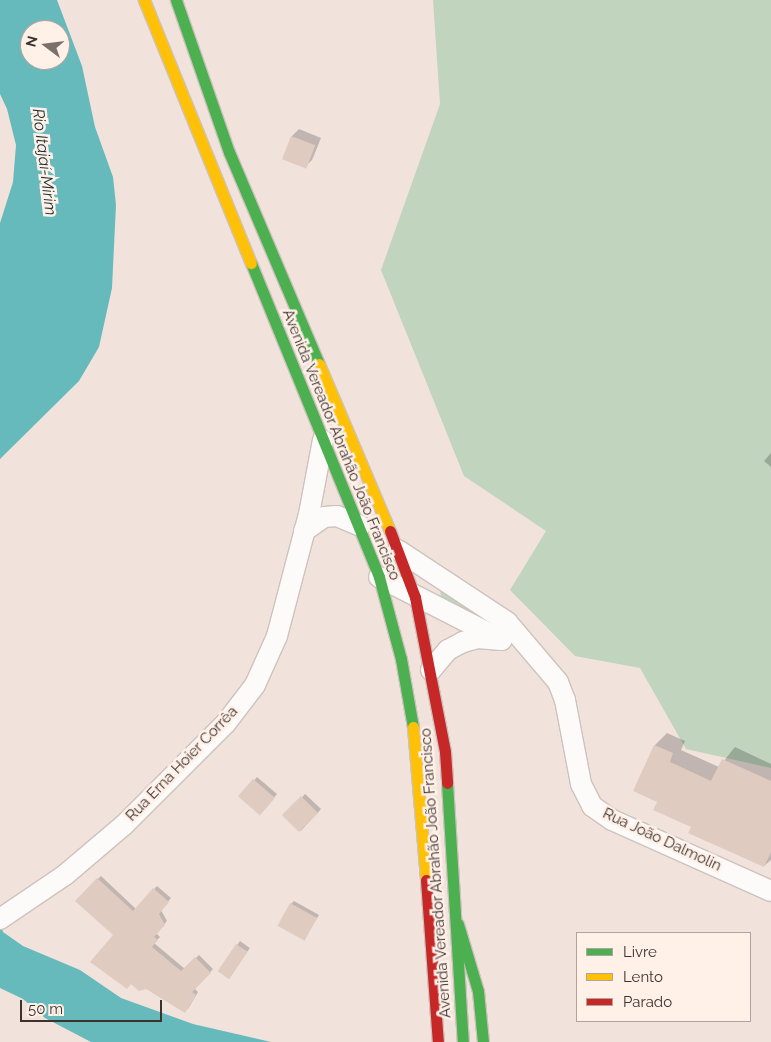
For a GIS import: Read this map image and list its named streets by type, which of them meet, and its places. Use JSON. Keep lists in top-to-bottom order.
{
  "streets": {
    "main road": ["Avenida Vereador Abrahão João Francisco"],
    "street": ["Rua Erna Hoier Corrêa", "Rua João Dalmolin"]
  },
  "crossings": [
    ["Avenida Vereador Abrahão João Francisco", "Rua Erna Hoier Corrêa"],
    ["Avenida Vereador Abrahão João Francisco", "Rua João Dalmolin"]
  ],
  "water": ["Rio Itajaí-Mirim"],
  "legend": ["Livre", "Lento", "Parado"],
  "scale_bar": "50 m",
  "north": "left"
}
